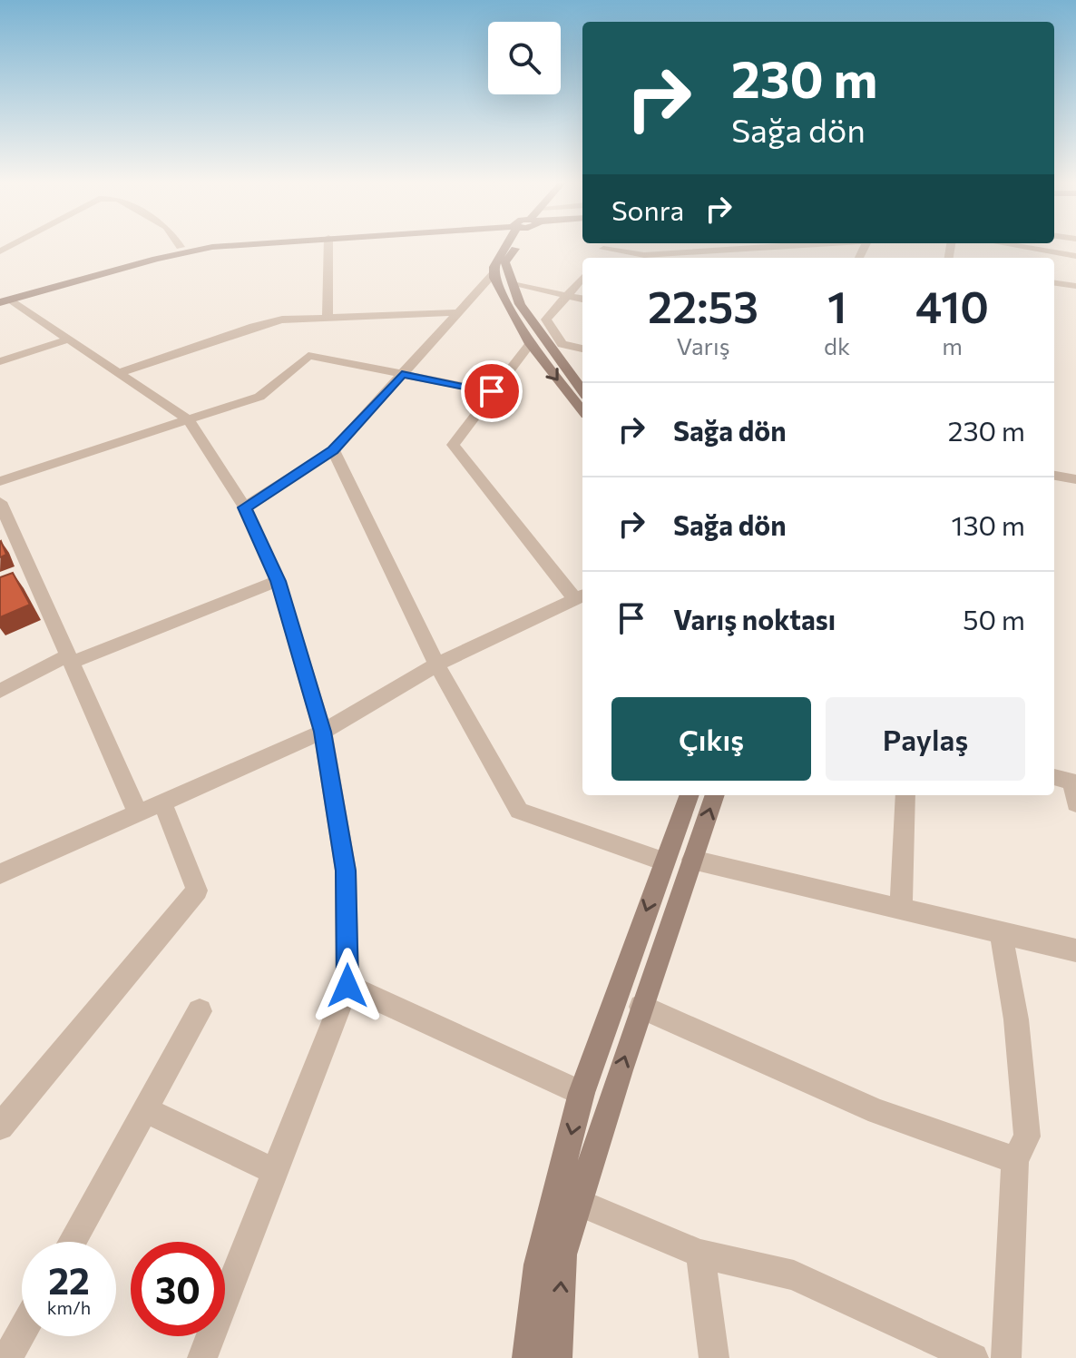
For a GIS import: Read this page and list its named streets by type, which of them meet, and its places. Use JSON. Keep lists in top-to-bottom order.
{
  "page": {
    "turn": ["230 m", "Sağa dön"],
    "then": "Sonra",
    "eta": [
      "22:53",
      "Varış",
      "1",
      "dk",
      "410",
      "m"
    ],
    "list": [
      {
        "name": "Sağa dön",
        "value": "230 m"
      },
      {
        "name": "Sağa dön",
        "value": "130 m"
      },
      {
        "name": "Varış noktası",
        "value": "50 m"
      }
    ],
    "buttons": ["Çıkış", "Paylaş"],
    "speed": "22 km/h",
    "limit": "30"
  }
}
